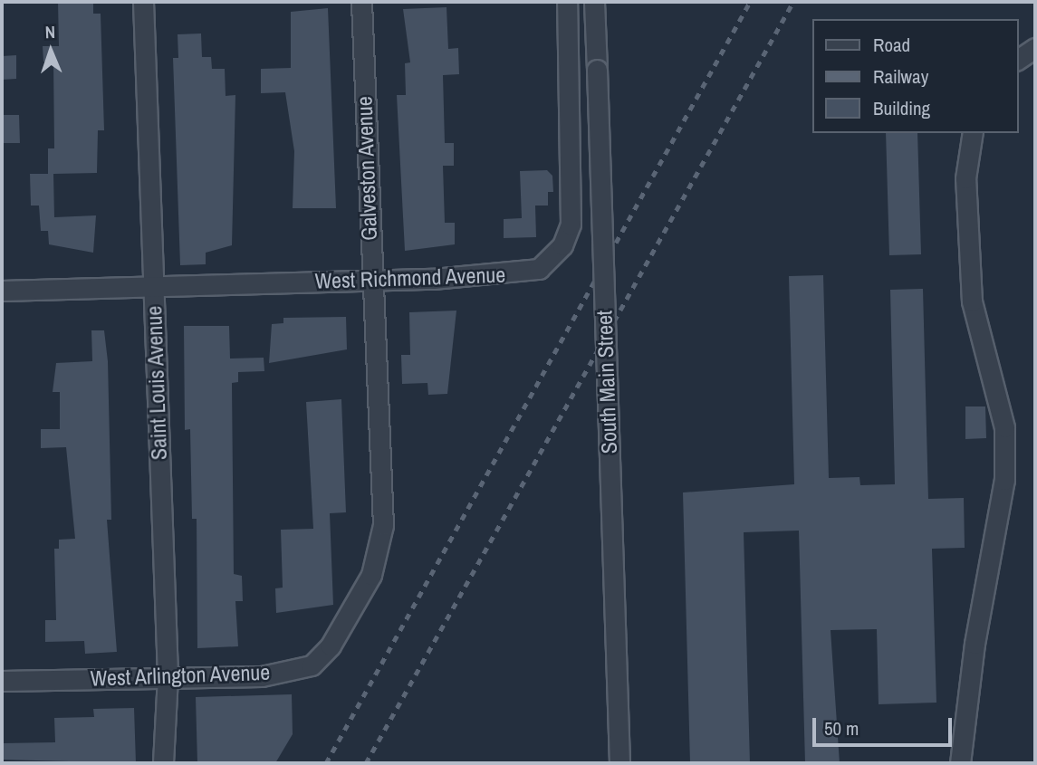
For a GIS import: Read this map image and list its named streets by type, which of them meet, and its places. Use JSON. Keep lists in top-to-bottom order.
{
  "streets": {
    "street": [
      "Galveston Avenue",
      "West Richmond Avenue",
      "South Main Street",
      "Saint Louis Avenue",
      "West Arlington Avenue"
    ]
  },
  "crossings": [
    ["Galveston Avenue", "West Richmond Avenue"],
    ["Galveston Avenue", "West Arlington Avenue"],
    ["West Richmond Avenue", "Saint Louis Avenue"],
    ["Saint Louis Avenue", "West Arlington Avenue"]
  ],
  "legend": ["Road", "Railway", "Building"],
  "scale_bar": "50 m",
  "north": "top"
}
